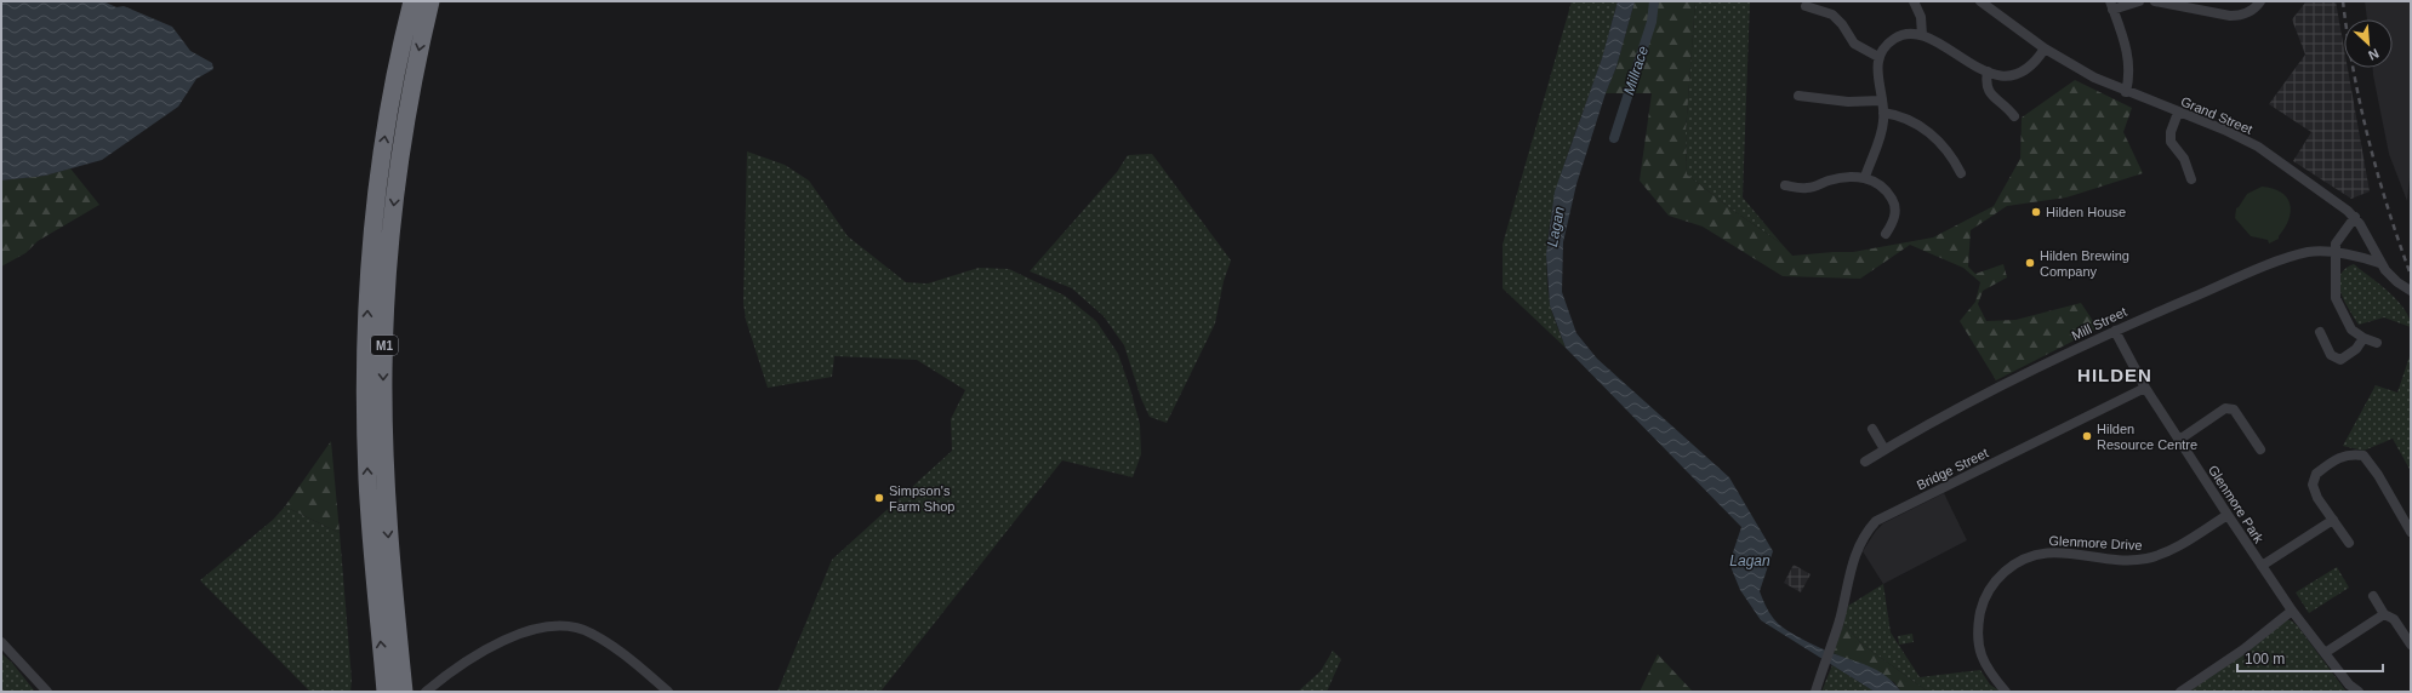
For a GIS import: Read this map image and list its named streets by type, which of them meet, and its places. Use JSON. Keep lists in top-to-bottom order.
{
  "streets": {
    "highway": ["M1"],
    "street": [
      "Grand Street",
      "Mill Street",
      "Bridge Street",
      "Glenmore Park",
      "Glenmore Drive"
    ]
  },
  "crossings": [
    ["Grand Street", "Mill Street"],
    ["Mill Street", "Glenmore Park"],
    ["Bridge Street", "Glenmore Park"],
    ["Glenmore Park", "Glenmore Drive"]
  ],
  "districts": ["HILDEN"],
  "water": ["Millrace", "Lagan"],
  "places": [
    "Hilden House",
    "Hilden Brewing Company",
    "Hilden Resource Centre",
    "Simpson's Farm Shop"
  ],
  "scale_bar": "100 m",
  "north": "bottom right"
}
